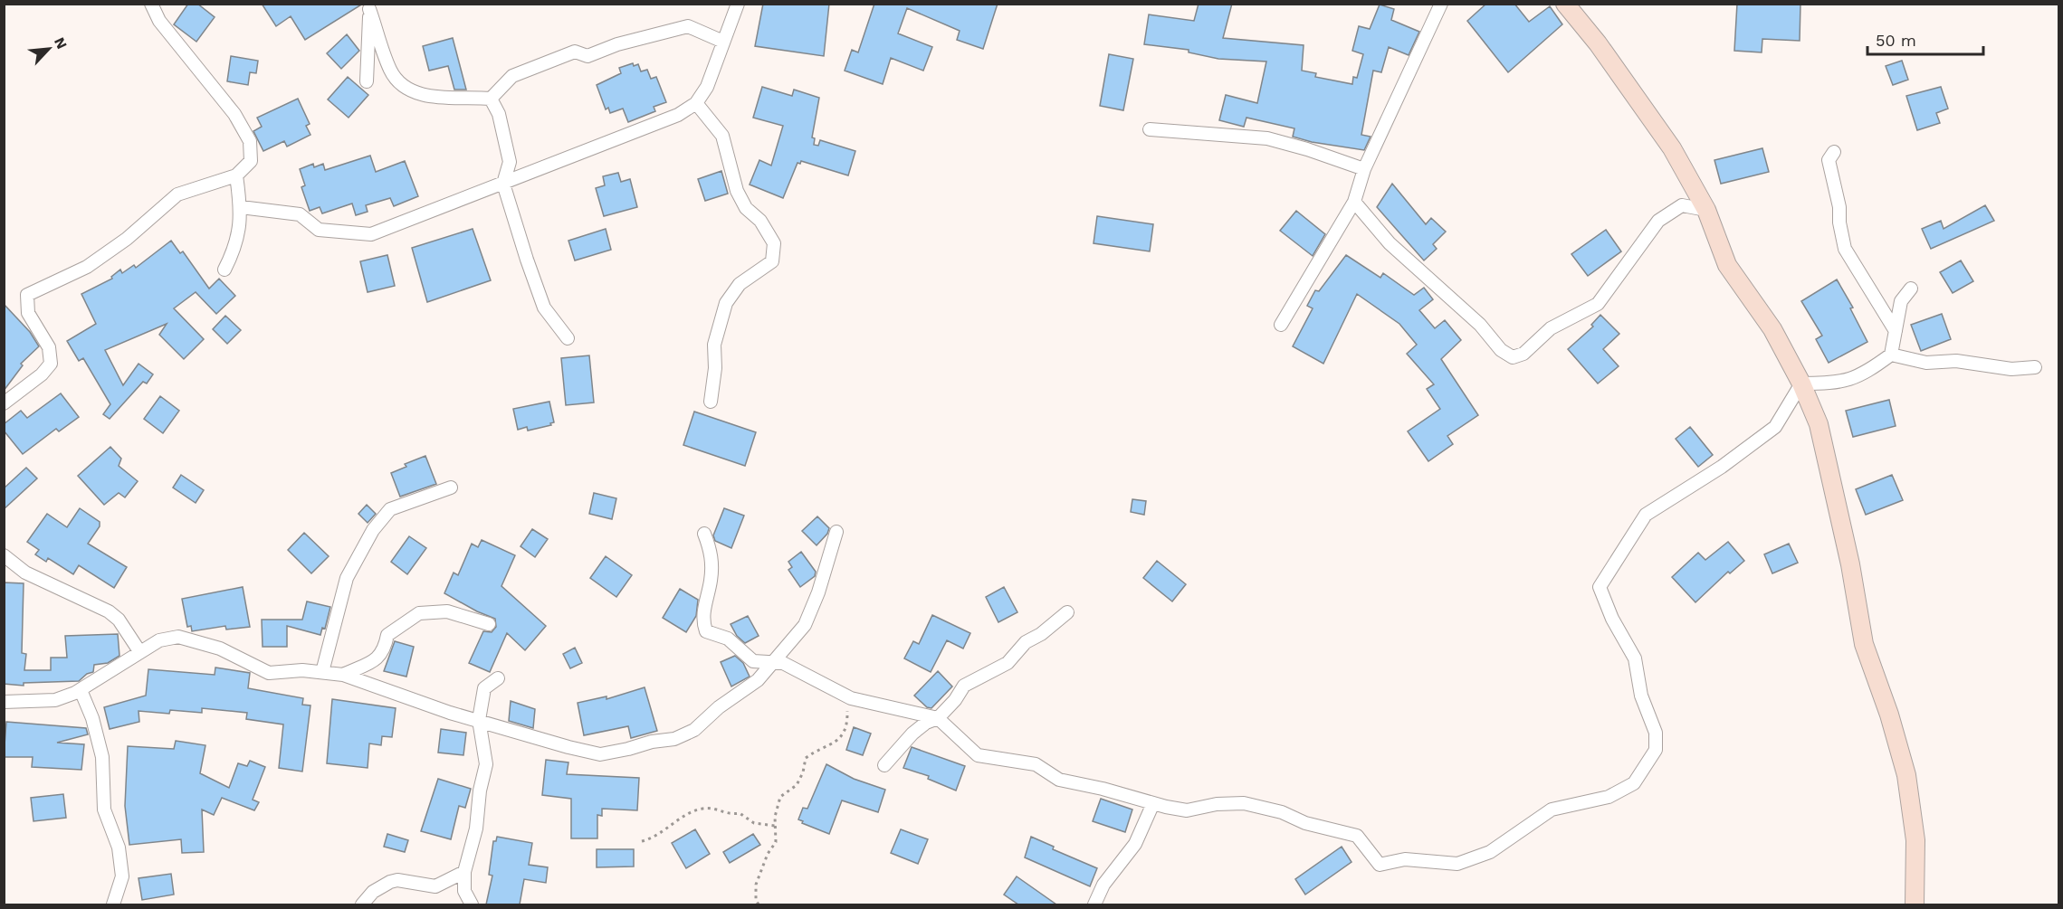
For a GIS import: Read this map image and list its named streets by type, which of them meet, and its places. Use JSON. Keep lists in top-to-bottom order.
{
  "scale_bar": "50 m",
  "north": "top right"
}
